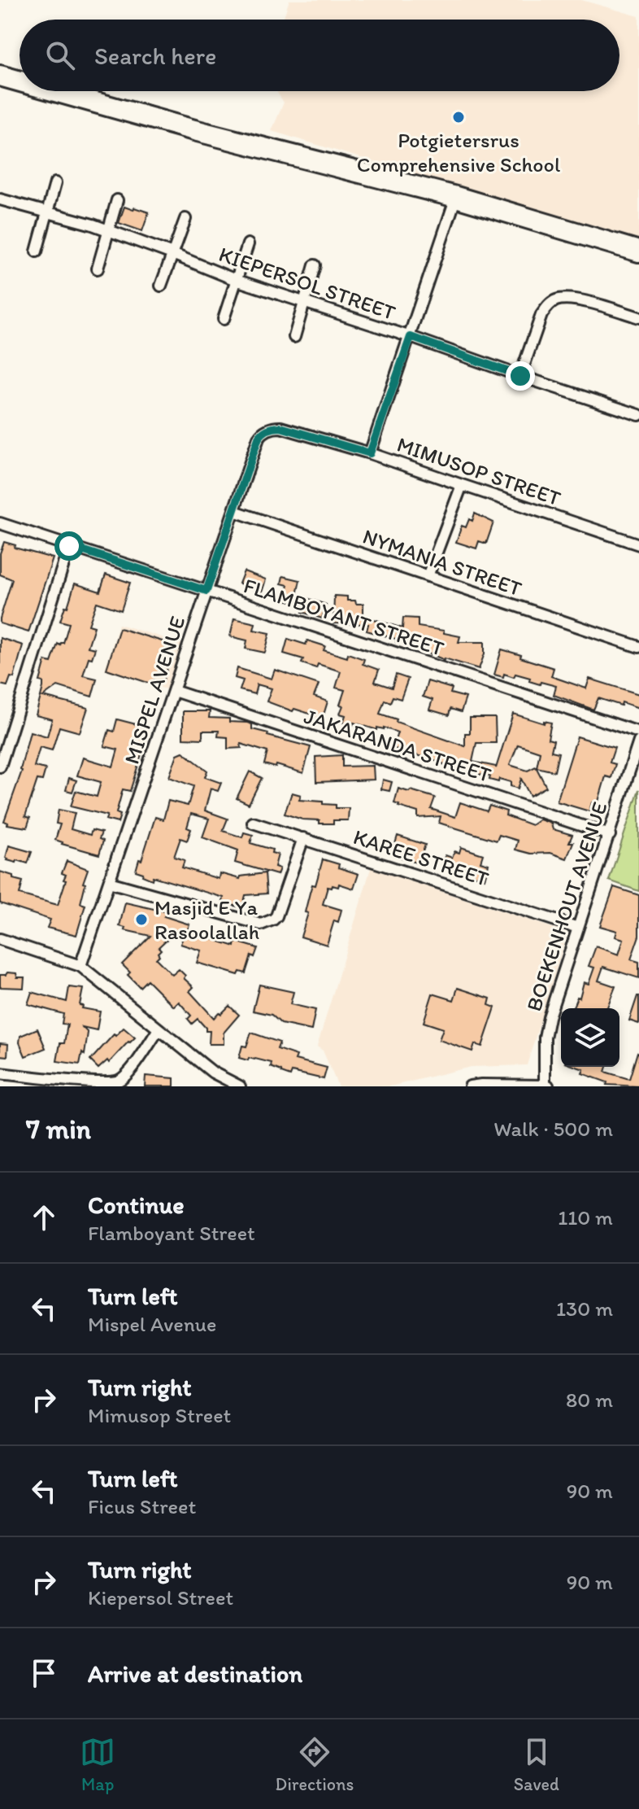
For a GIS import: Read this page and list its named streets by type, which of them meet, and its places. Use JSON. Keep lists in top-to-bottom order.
{
  "streets": {
    "street": [
      "KIEPERSOL STREET",
      "MIMUSOP STREET",
      "NYMANIA STREET",
      "FLAMBOYANT STREET",
      "MISPEL AVENUE",
      "JAKARANDA STREET",
      "KAREE STREET",
      "BOEKENHOUT AVENUE"
    ]
  },
  "crossings": [
    ["MIMUSOP STREET", "MISPEL AVENUE"],
    ["NYMANIA STREET", "MISPEL AVENUE"],
    ["FLAMBOYANT STREET", "MISPEL AVENUE"],
    ["MISPEL AVENUE", "JAKARANDA STREET"],
    ["JAKARANDA STREET", "BOEKENHOUT AVENUE"],
    ["KAREE STREET", "BOEKENHOUT AVENUE"]
  ],
  "places": ["Potgietersrus Comprehensive School", "Masjid E Ya Rasoolallah"],
  "page": {
    "search": "Search here",
    "heading": ["7 min", "Walk · 500 m"],
    "list": [
      ["Continue", "Flamboyant Street", "110 m"],
      ["Turn left", "Mispel Avenue", "130 m"],
      ["Turn right", "Mimusop Street", "80 m"],
      ["Turn left", "Ficus Street", "90 m"],
      ["Turn right", "Kiepersol Street", "90 m"],
      "Arrive at destination"
    ],
    "nav": ["Map", "Directions", "Saved"]
  }
}
